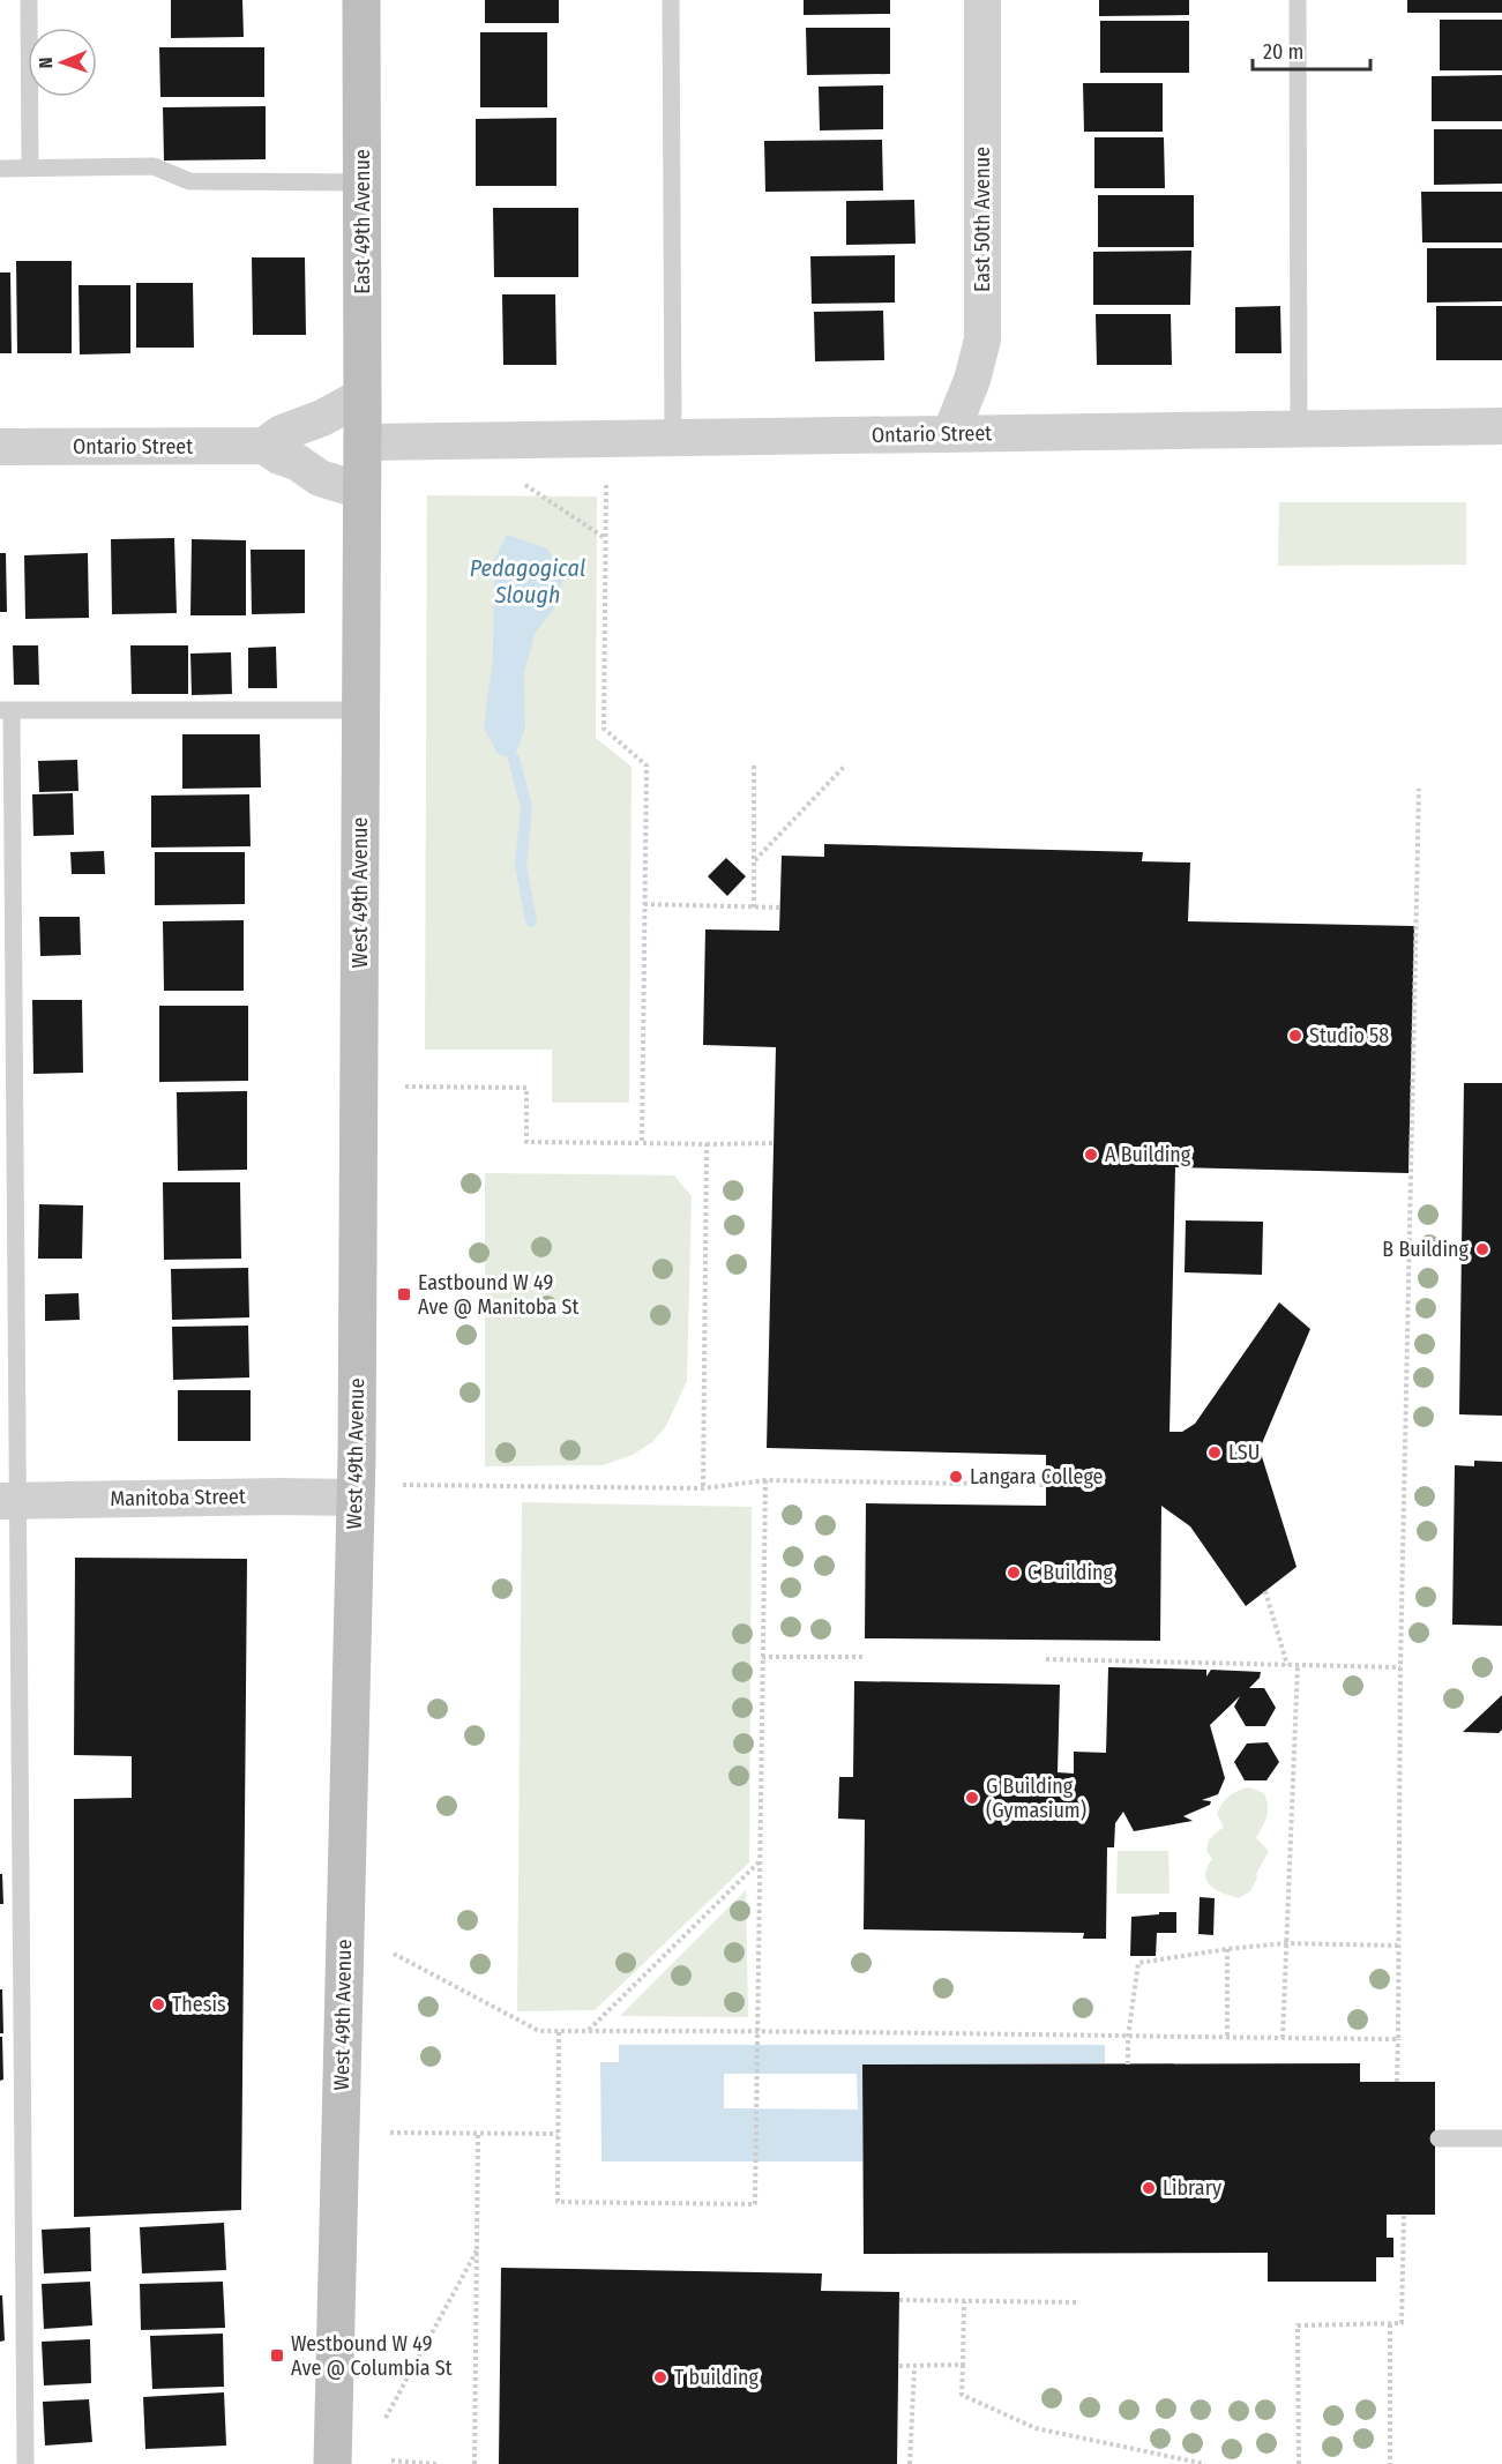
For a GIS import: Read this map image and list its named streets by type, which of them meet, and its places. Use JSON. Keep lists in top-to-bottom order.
{
  "streets": {
    "street": [
      "East 50th Avenue",
      "East 49th Avenue",
      "Ontario Street",
      "West 49th Avenue",
      "Manitoba Street"
    ]
  },
  "crossings": [
    ["East 50th Avenue", "Ontario Street"],
    ["East 49th Avenue", "Ontario Street"],
    ["East 49th Avenue", "West 49th Avenue"],
    ["Ontario Street", "West 49th Avenue"],
    ["West 49th Avenue", "Manitoba Street"]
  ],
  "water": ["Pedagogical Slough"],
  "places": {
    "other": [
      "Studio 58",
      "A Building",
      "B Building",
      "LSU",
      "Langara College",
      "C Building",
      "G Building (Gymasium)",
      "Thesis",
      "Library",
      "T building"
    ],
    "transit": ["Eastbound W 49 Ave @ Manitoba St", "Westbound W 49 Ave @ Columbia St"]
  },
  "scale_bar": "20 m",
  "north": "left"
}
